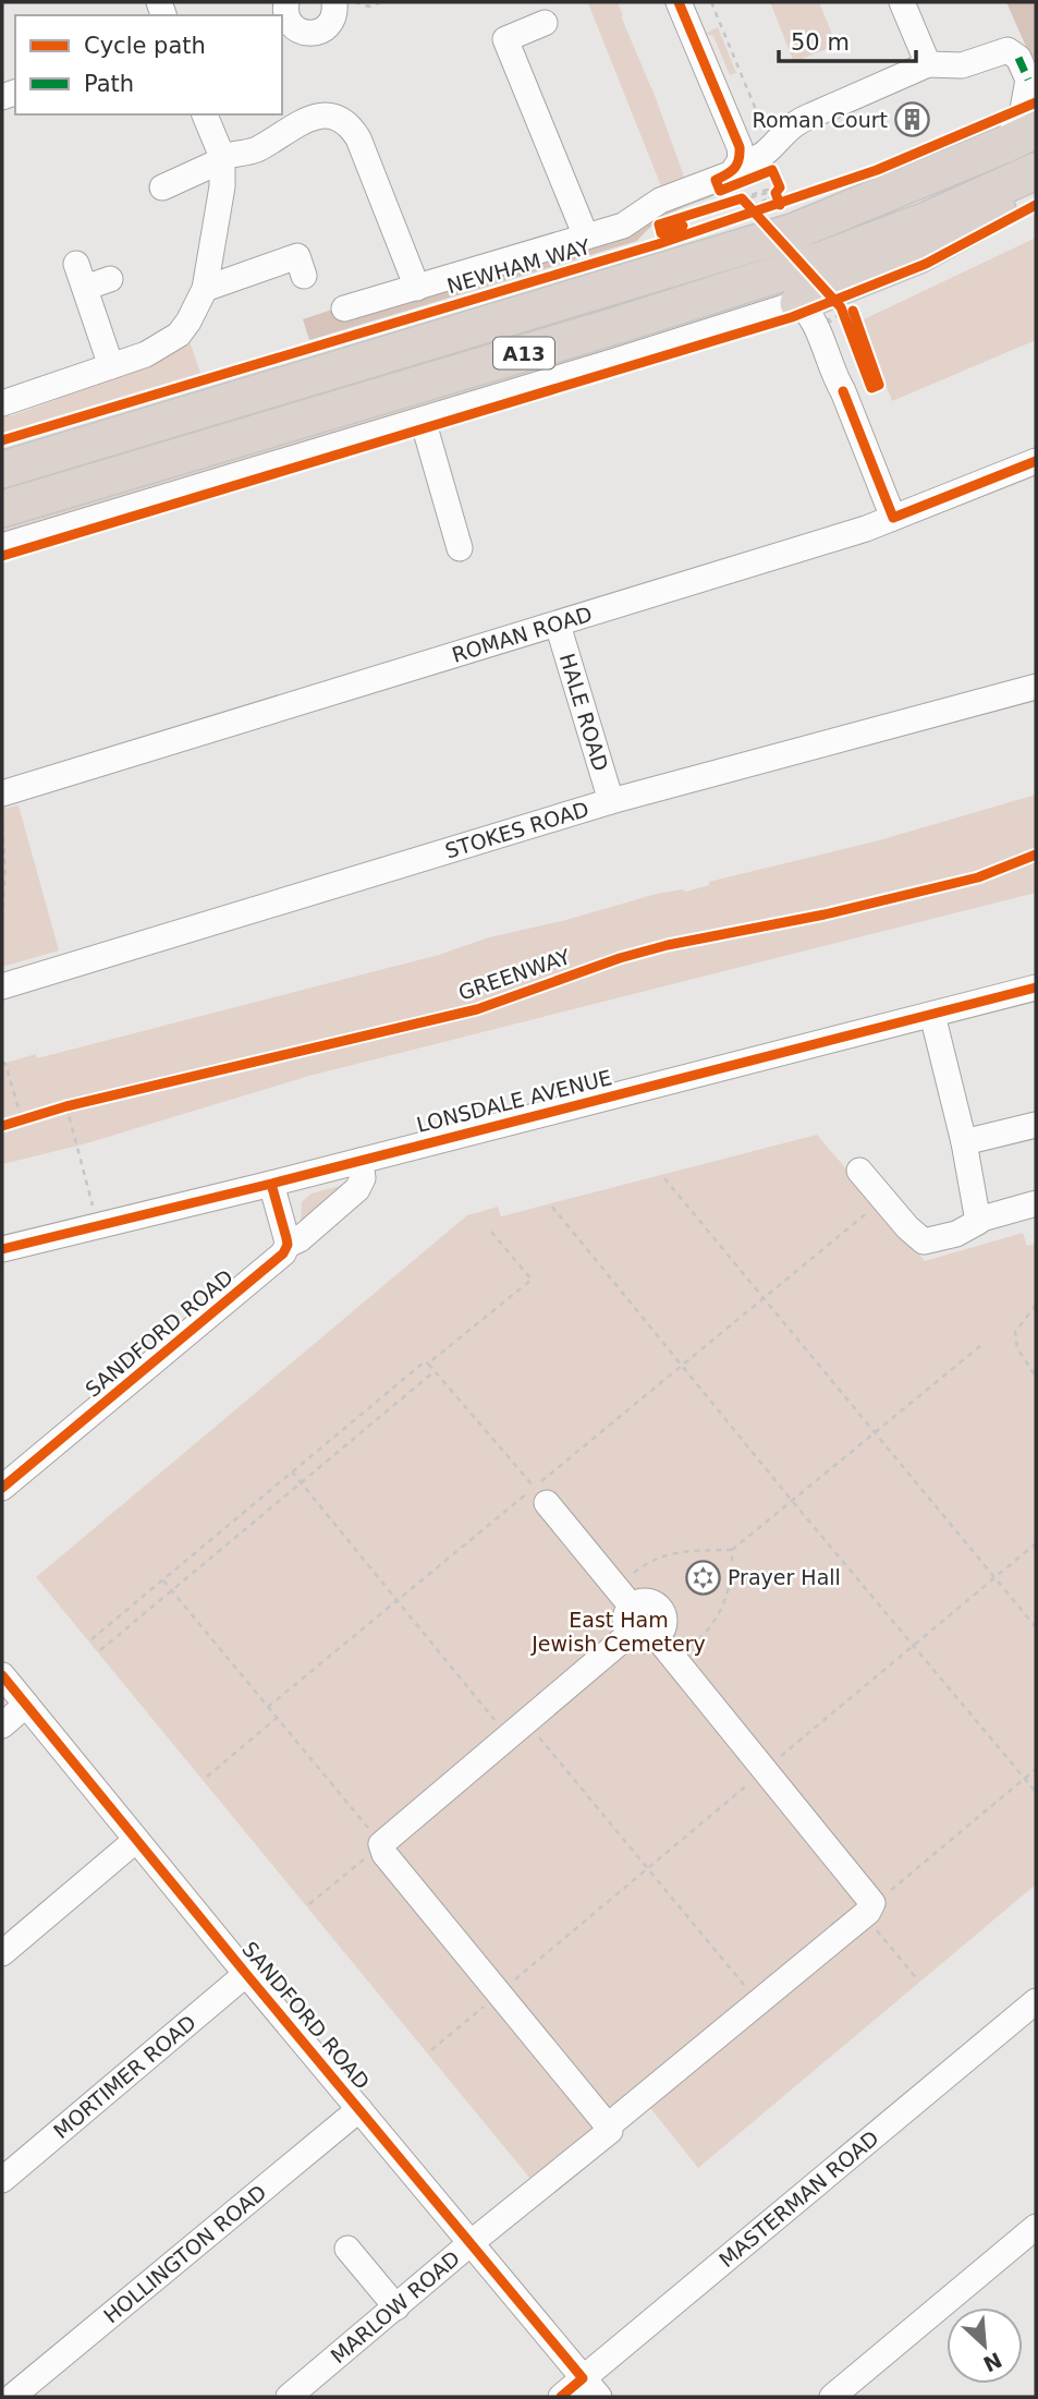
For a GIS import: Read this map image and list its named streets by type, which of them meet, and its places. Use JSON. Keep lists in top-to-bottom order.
{
  "streets": {
    "highway": ["A13"],
    "street": [
      "ROMAN ROAD",
      "HALE ROAD",
      "STOKES ROAD",
      "LONSDALE AVENUE",
      "SANDFORD ROAD",
      "MORTIMER ROAD",
      "MASTERMAN ROAD",
      "HOLLINGTON ROAD",
      "MARLOW ROAD"
    ],
    "cycle path": ["NEWHAM WAY", "GREENWAY"]
  },
  "crossings": [
    ["ROMAN ROAD", "HALE ROAD"],
    ["HALE ROAD", "STOKES ROAD"],
    ["LONSDALE AVENUE", "SANDFORD ROAD"],
    ["SANDFORD ROAD", "MORTIMER ROAD"],
    ["SANDFORD ROAD", "MASTERMAN ROAD"],
    ["SANDFORD ROAD", "HOLLINGTON ROAD"],
    ["SANDFORD ROAD", "MARLOW ROAD"]
  ],
  "parks": ["East Ham Jewish Cemetery"],
  "places": {
    "building": ["Roman Court"],
    "synagogue": ["Prayer Hall"]
  },
  "legend": ["Cycle path", "Path"],
  "scale_bar": "50 m",
  "north": "bottom right"
}
